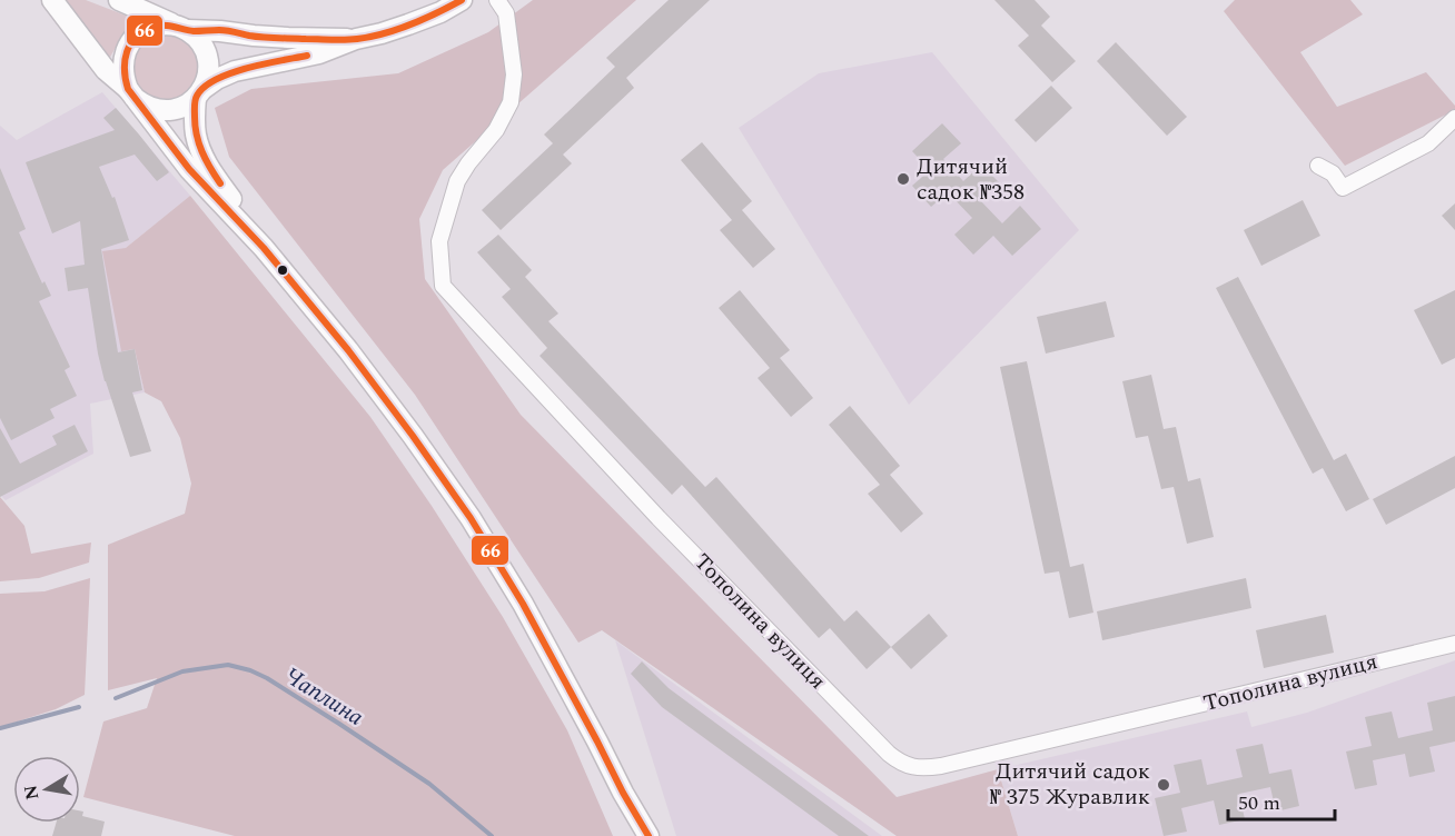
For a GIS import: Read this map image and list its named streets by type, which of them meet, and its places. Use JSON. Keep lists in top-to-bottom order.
{
  "streets": {
    "street": ["Тополина вулиця"]
  },
  "water": ["Чаплина"],
  "places": ["Дитячий садок №358", "Дитячий садок № 375 Журавлик"],
  "lines": ["transit line 66"],
  "scale_bar": "50 m",
  "north": "left"
}
